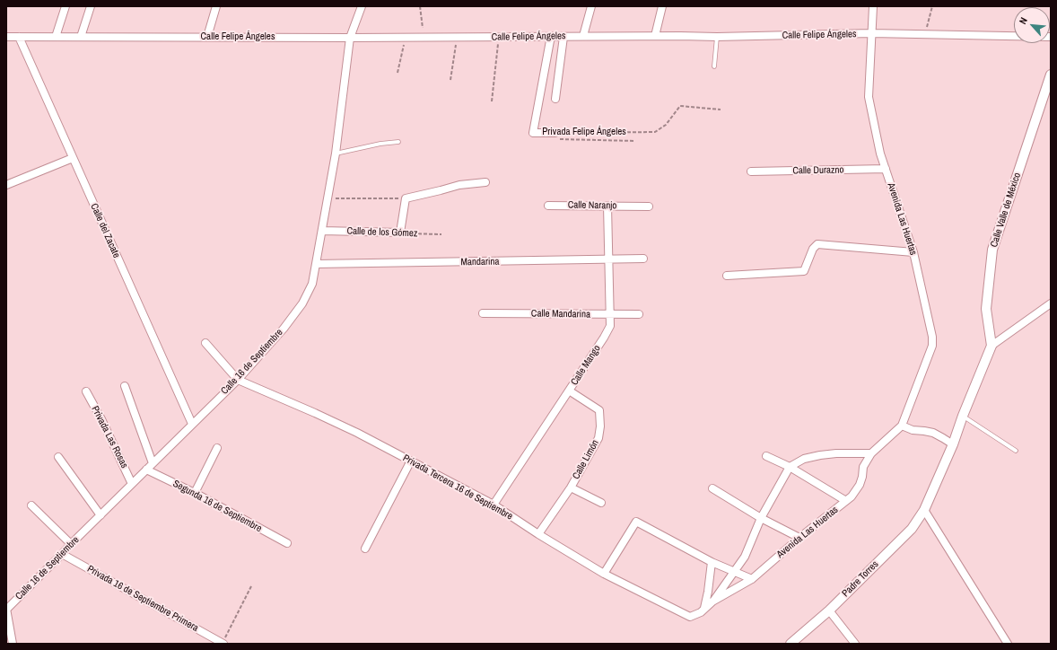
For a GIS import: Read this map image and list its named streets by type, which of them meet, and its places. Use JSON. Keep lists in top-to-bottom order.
{
  "streets": {
    "street": [
      "Calle Felipe Ángeles",
      "Privada Felipe Ángeles",
      "Calle Durazno",
      "Calle Naranjo",
      "Calle Valle de México",
      "Avenida Las Huertas",
      "Calle del Zacate",
      "Calle de los Gómez",
      "Mandarina",
      "Calle Mandarina",
      "Calle 16 de Septiembre",
      "Calle Mango",
      "Privada Las Rosas",
      "Calle Limón",
      "Privada Tercera 16 de Septiembre",
      "Segunda 16 de Septiembre",
      "Padre Torres",
      "Privada 16 de Septiembre Primera"
    ]
  },
  "crossings": [
    ["Calle Felipe Ángeles", "Privada Felipe Ángeles"],
    ["Calle Felipe Ángeles", "Avenida Las Huertas"],
    ["Calle Felipe Ángeles", "Calle del Zacate"],
    ["Calle Felipe Ángeles", "Calle 16 de Septiembre"],
    ["Calle Durazno", "Avenida Las Huertas"],
    ["Calle Naranjo", "Calle Mango"],
    ["Avenida Las Huertas", "Privada Tercera 16 de Septiembre"],
    ["Calle del Zacate", "Calle 16 de Septiembre"],
    ["Calle de los Gómez", "Calle 16 de Septiembre"],
    ["Mandarina", "Calle 16 de Septiembre"],
    ["Mandarina", "Calle Mango"],
    ["Calle Mandarina", "Calle Mango"],
    ["Calle 16 de Septiembre", "Privada Las Rosas"],
    ["Calle 16 de Septiembre", "Privada Tercera 16 de Septiembre"],
    ["Calle 16 de Septiembre", "Segunda 16 de Septiembre"],
    ["Calle 16 de Septiembre", "Privada 16 de Septiembre Primera"],
    ["Calle Mango", "Calle Limón"],
    ["Calle Mango", "Privada Tercera 16 de Septiembre"],
    ["Calle Limón", "Privada Tercera 16 de Septiembre"]
  ],
  "north": "top left"
}
